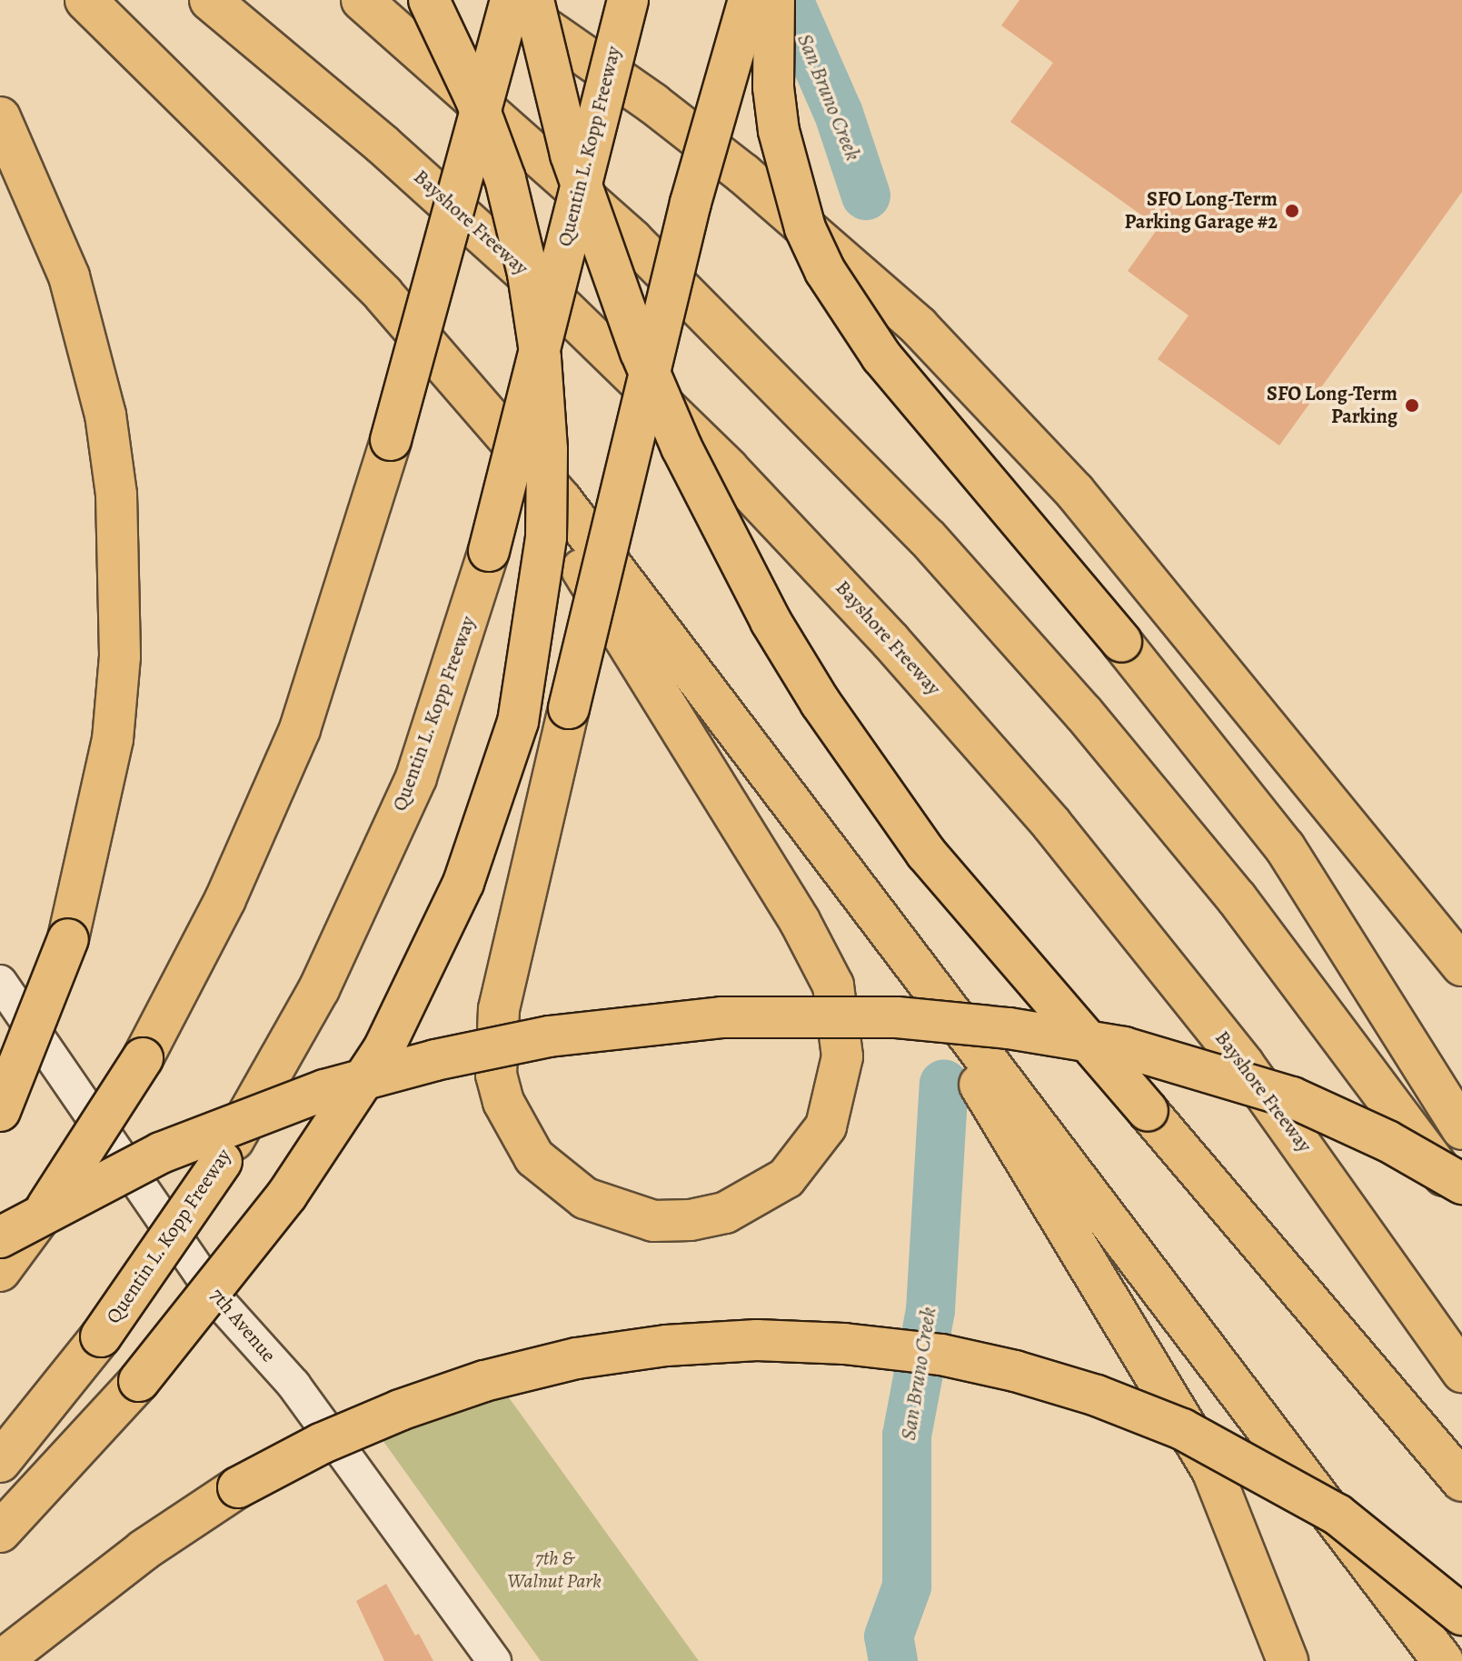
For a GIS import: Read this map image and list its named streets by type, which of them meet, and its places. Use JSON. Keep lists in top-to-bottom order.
{
  "streets": {
    "highway": ["Quentin L. Kopp Freeway", "Bayshore Freeway"],
    "street": ["7th Avenue"]
  },
  "water": ["San Bruno Creek"],
  "parks": ["7th & Walnut Park"],
  "places": ["SFO Long-Term Parking Garage #2", "SFO Long-Term Parking"]
}
